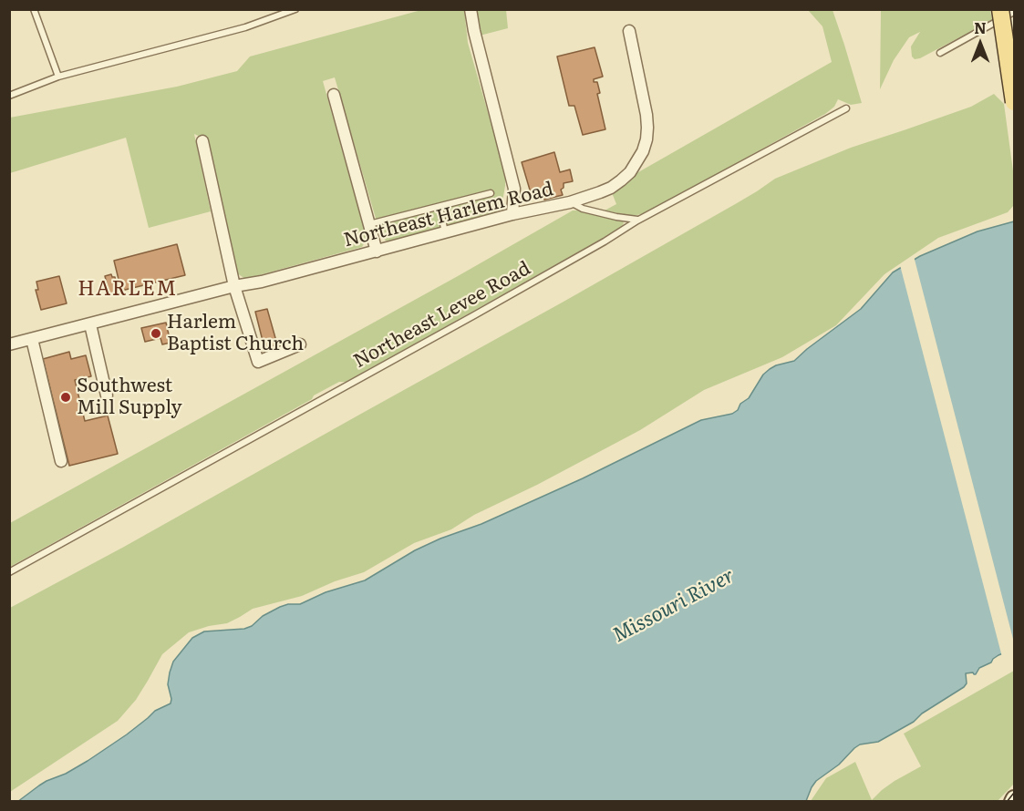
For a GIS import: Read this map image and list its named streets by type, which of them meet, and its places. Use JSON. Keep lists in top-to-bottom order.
{
  "streets": {
    "street": ["Northeast Harlem Road"],
    "lane": ["Northeast Levee Road"]
  },
  "districts": ["HARLEM"],
  "water": ["Missouri River"],
  "places": ["Harlem Baptist Church", "Southwest Mill Supply"],
  "north": "top"
}
